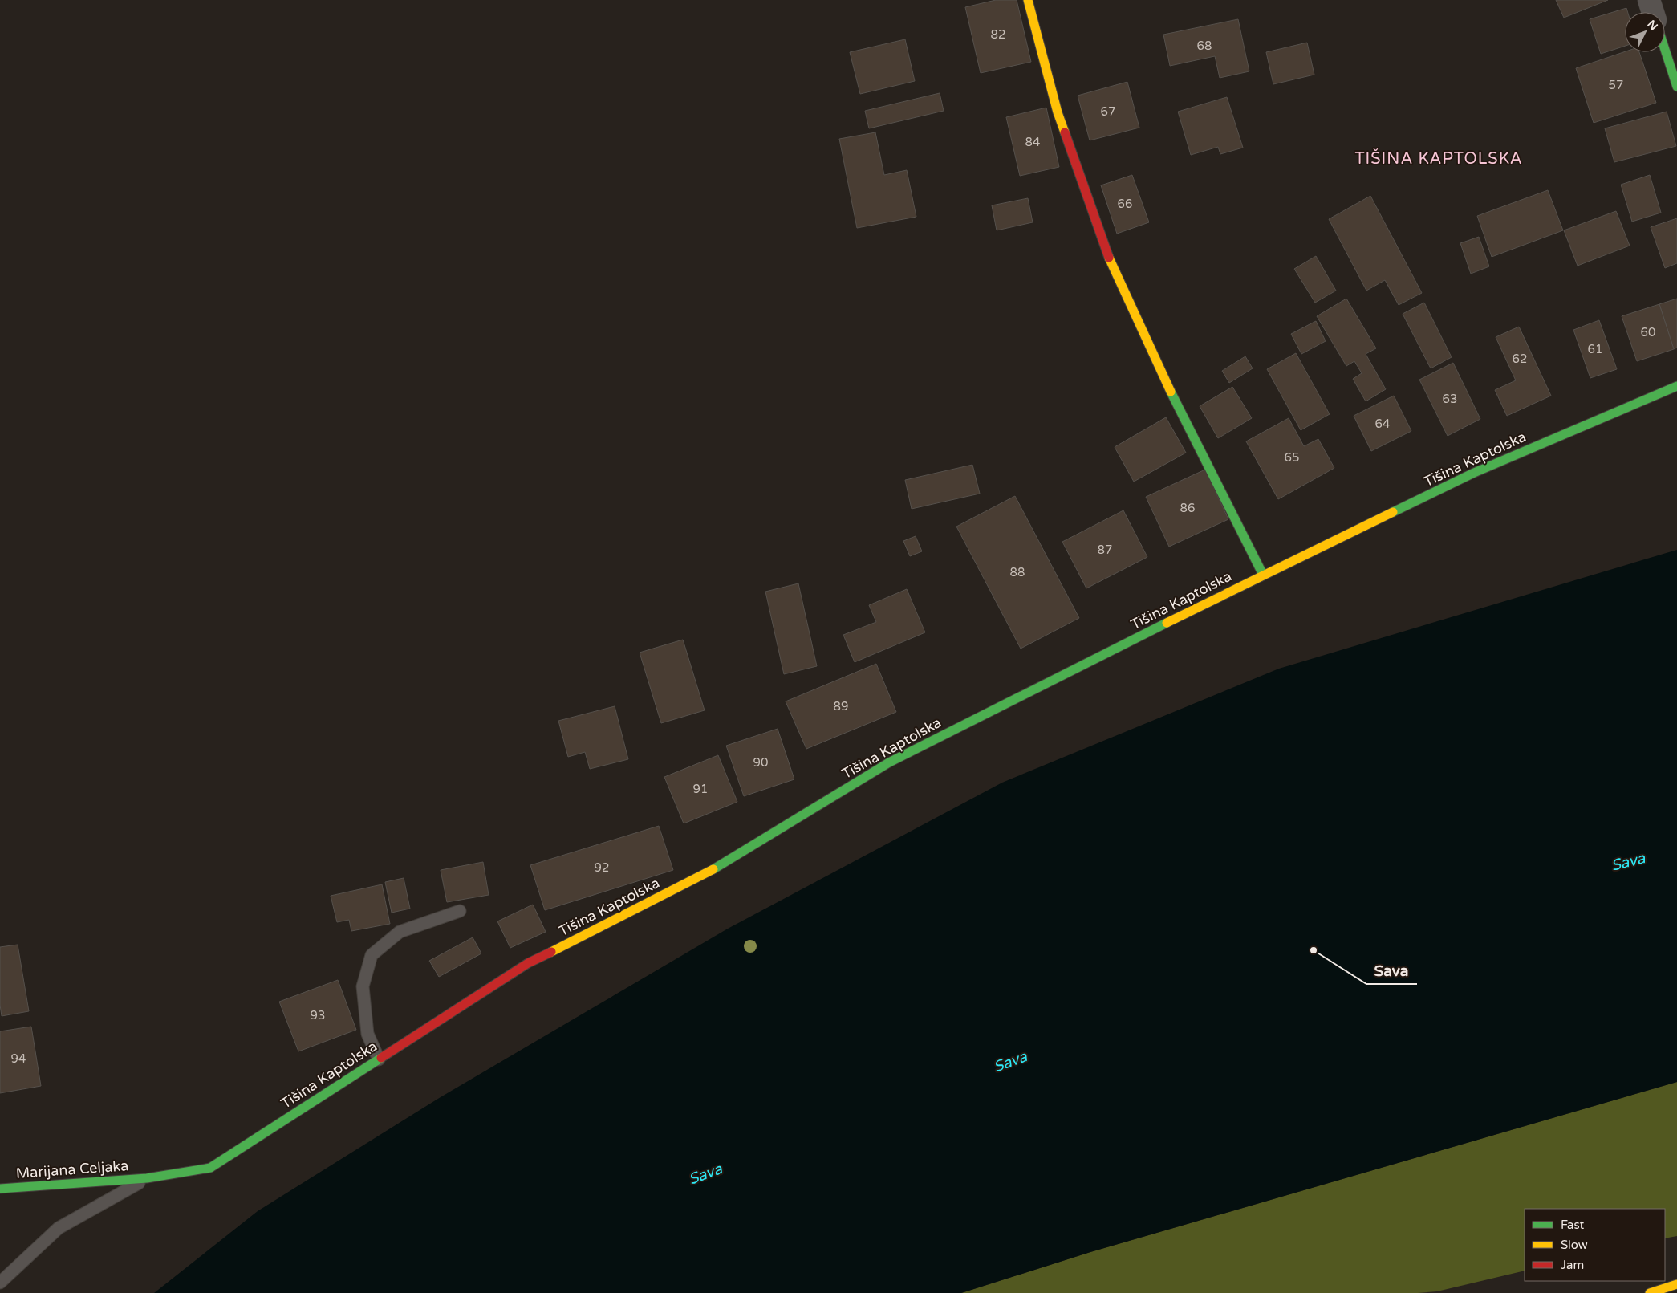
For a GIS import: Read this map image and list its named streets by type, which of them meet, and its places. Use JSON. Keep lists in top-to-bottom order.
{
  "streets": {
    "main road": ["Tišina Kaptolska", "Marijana Celjaka"]
  },
  "crossings": [
    ["Tišina Kaptolska", "Marijana Celjaka"]
  ],
  "districts": ["TIŠINA KAPTOLSKA"],
  "water": ["Sava"],
  "places": ["Sava"],
  "house_numbers": [
    "82",
    "68",
    "57",
    "67",
    "84",
    "66",
    "60",
    "61",
    "62",
    "63",
    "64",
    "65",
    "86",
    "87",
    "88",
    "89",
    "90",
    "91",
    "92",
    "93",
    "94"
  ],
  "legend": ["Fast", "Slow", "Jam"],
  "north": "top right"
}
